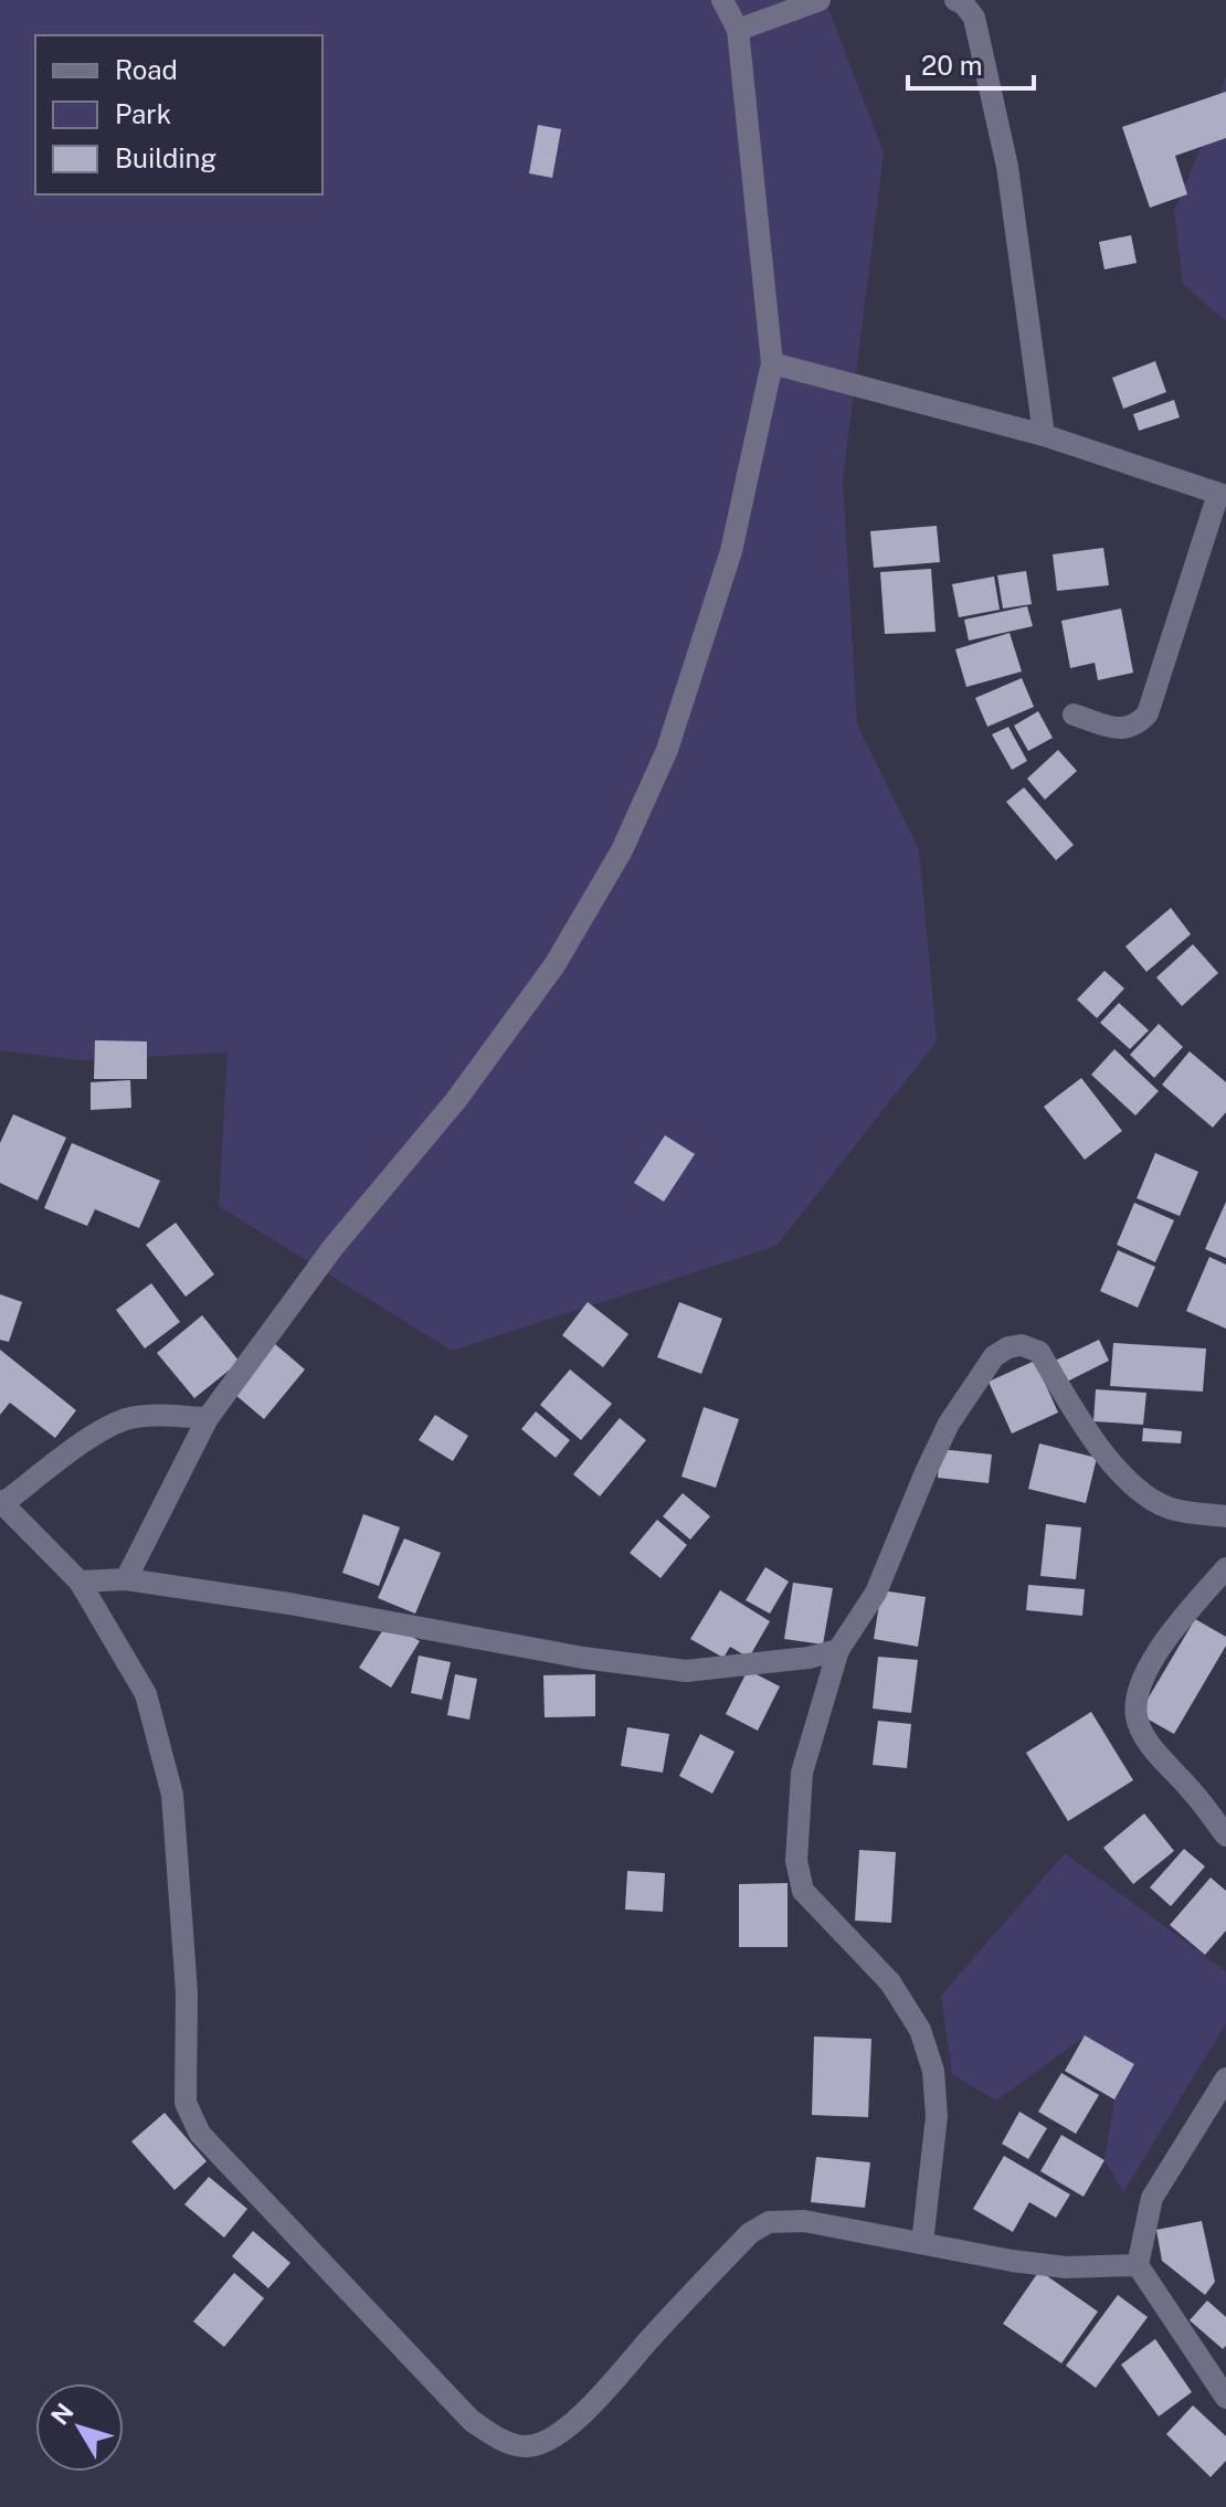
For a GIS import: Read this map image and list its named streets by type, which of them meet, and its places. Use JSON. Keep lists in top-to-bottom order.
{
  "legend": ["Road", "Park", "Building"],
  "scale_bar": "20 m",
  "north": "top left"
}
